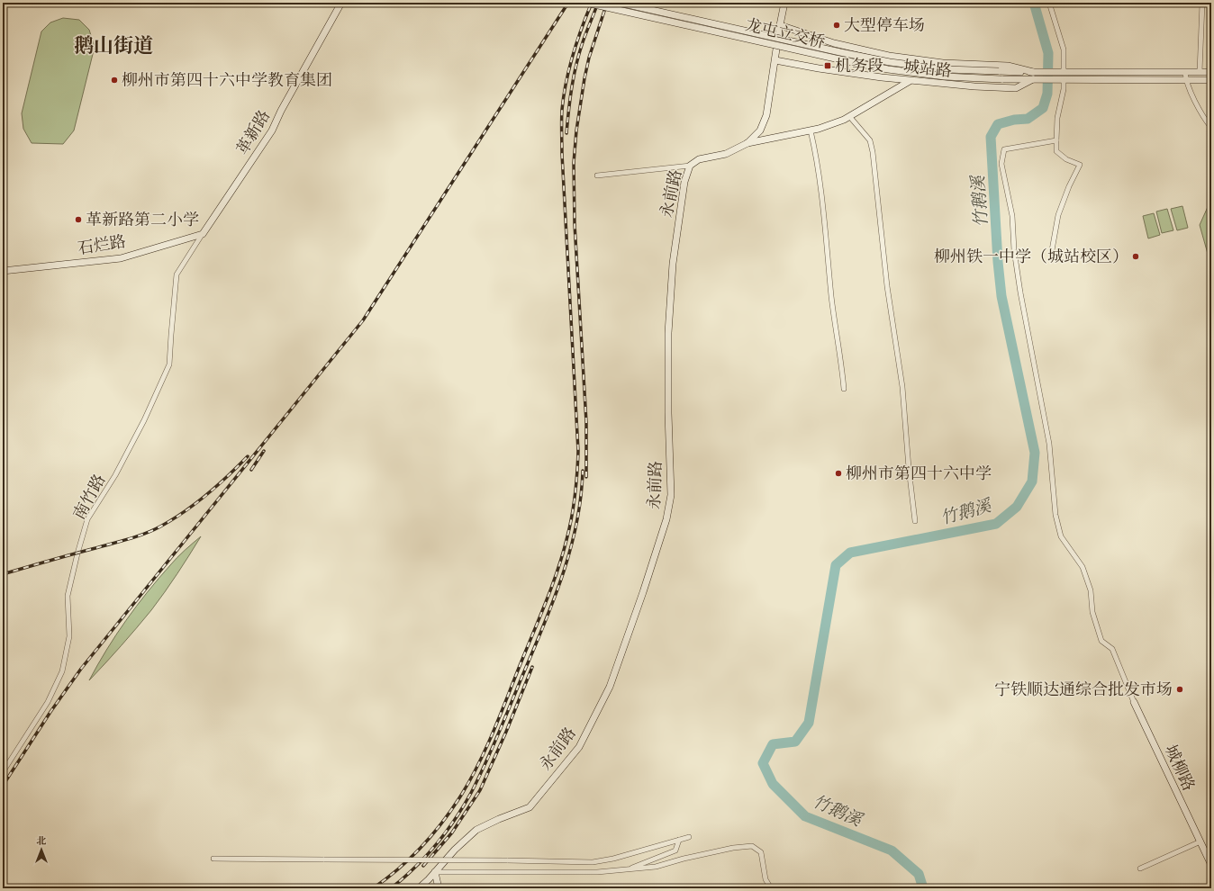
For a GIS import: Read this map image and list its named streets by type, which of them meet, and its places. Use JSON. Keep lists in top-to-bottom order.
{
  "streets": {
    "street": [
      "龙屯立交桥",
      "城站路",
      "革新路",
      "永前路",
      "石烂路",
      "南竹路",
      "城柳路"
    ]
  },
  "crossings": [
    ["龙屯立交桥", "城站路"],
    ["城站路", "永前路"],
    ["革新路", "石烂路"],
    ["革新路", "南竹路"],
    ["石烂路", "南竹路"]
  ],
  "districts": ["鹅山街道"],
  "water": ["竹鹅溪"],
  "places": {
    "other": [
      "大型停车场",
      "柳州市第四十六中学教育集团",
      "革新路第二小学",
      "柳州铁一中学（城站校区）",
      "柳州市第四十六中学",
      "宁铁顺达通综合批发市场"
    ],
    "transit": ["机务段"]
  },
  "north": "top"
}
